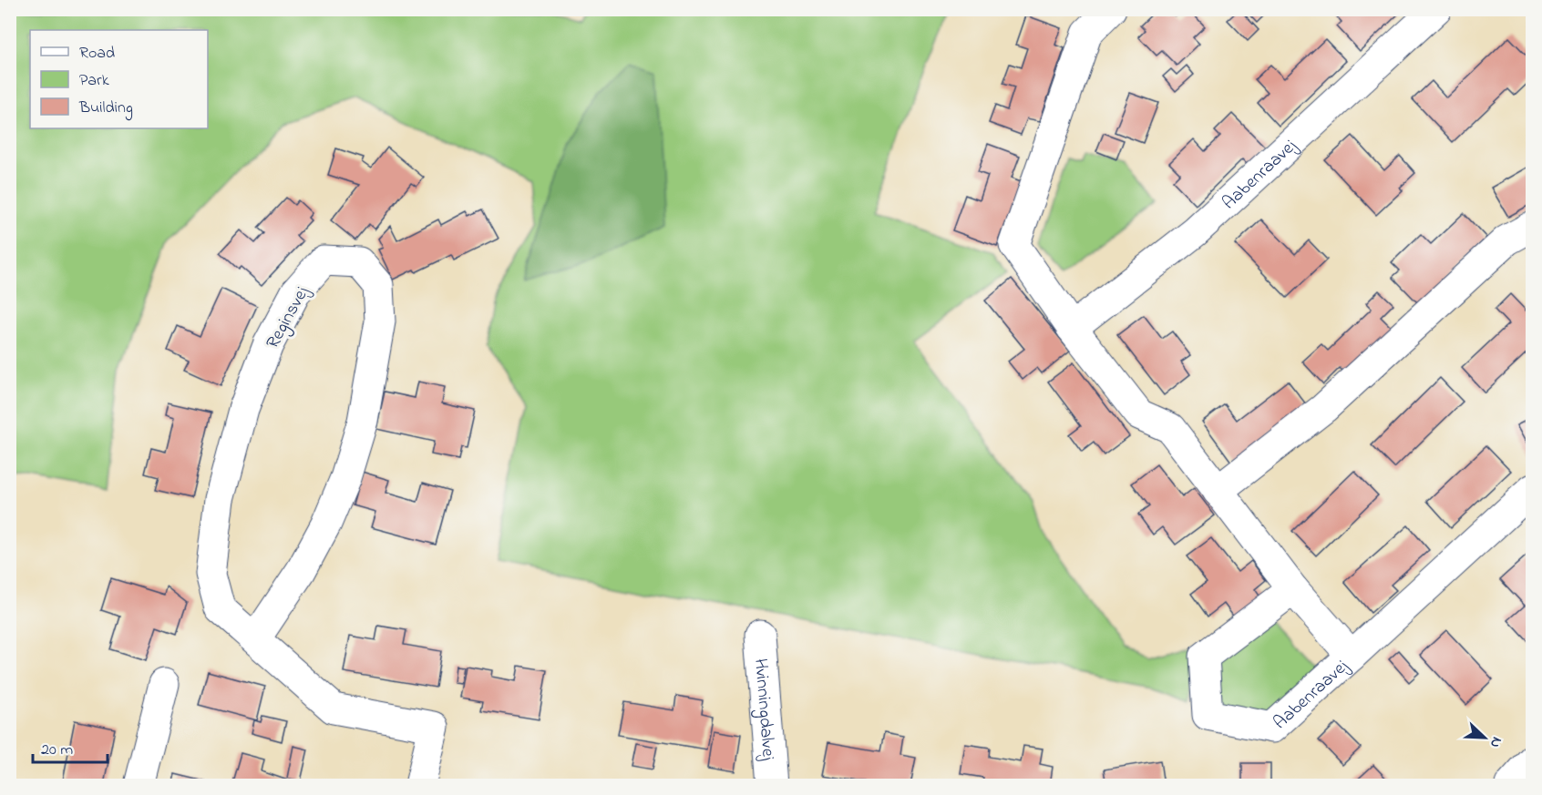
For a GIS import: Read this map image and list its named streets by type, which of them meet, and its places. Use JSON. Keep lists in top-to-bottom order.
{
  "streets": {
    "street": ["Aabenraavej", "Reginsvej", "Hvinningdalvej"]
  },
  "legend": ["Road", "Park", "Building"],
  "scale_bar": "20 m",
  "north": "bottom right"
}
